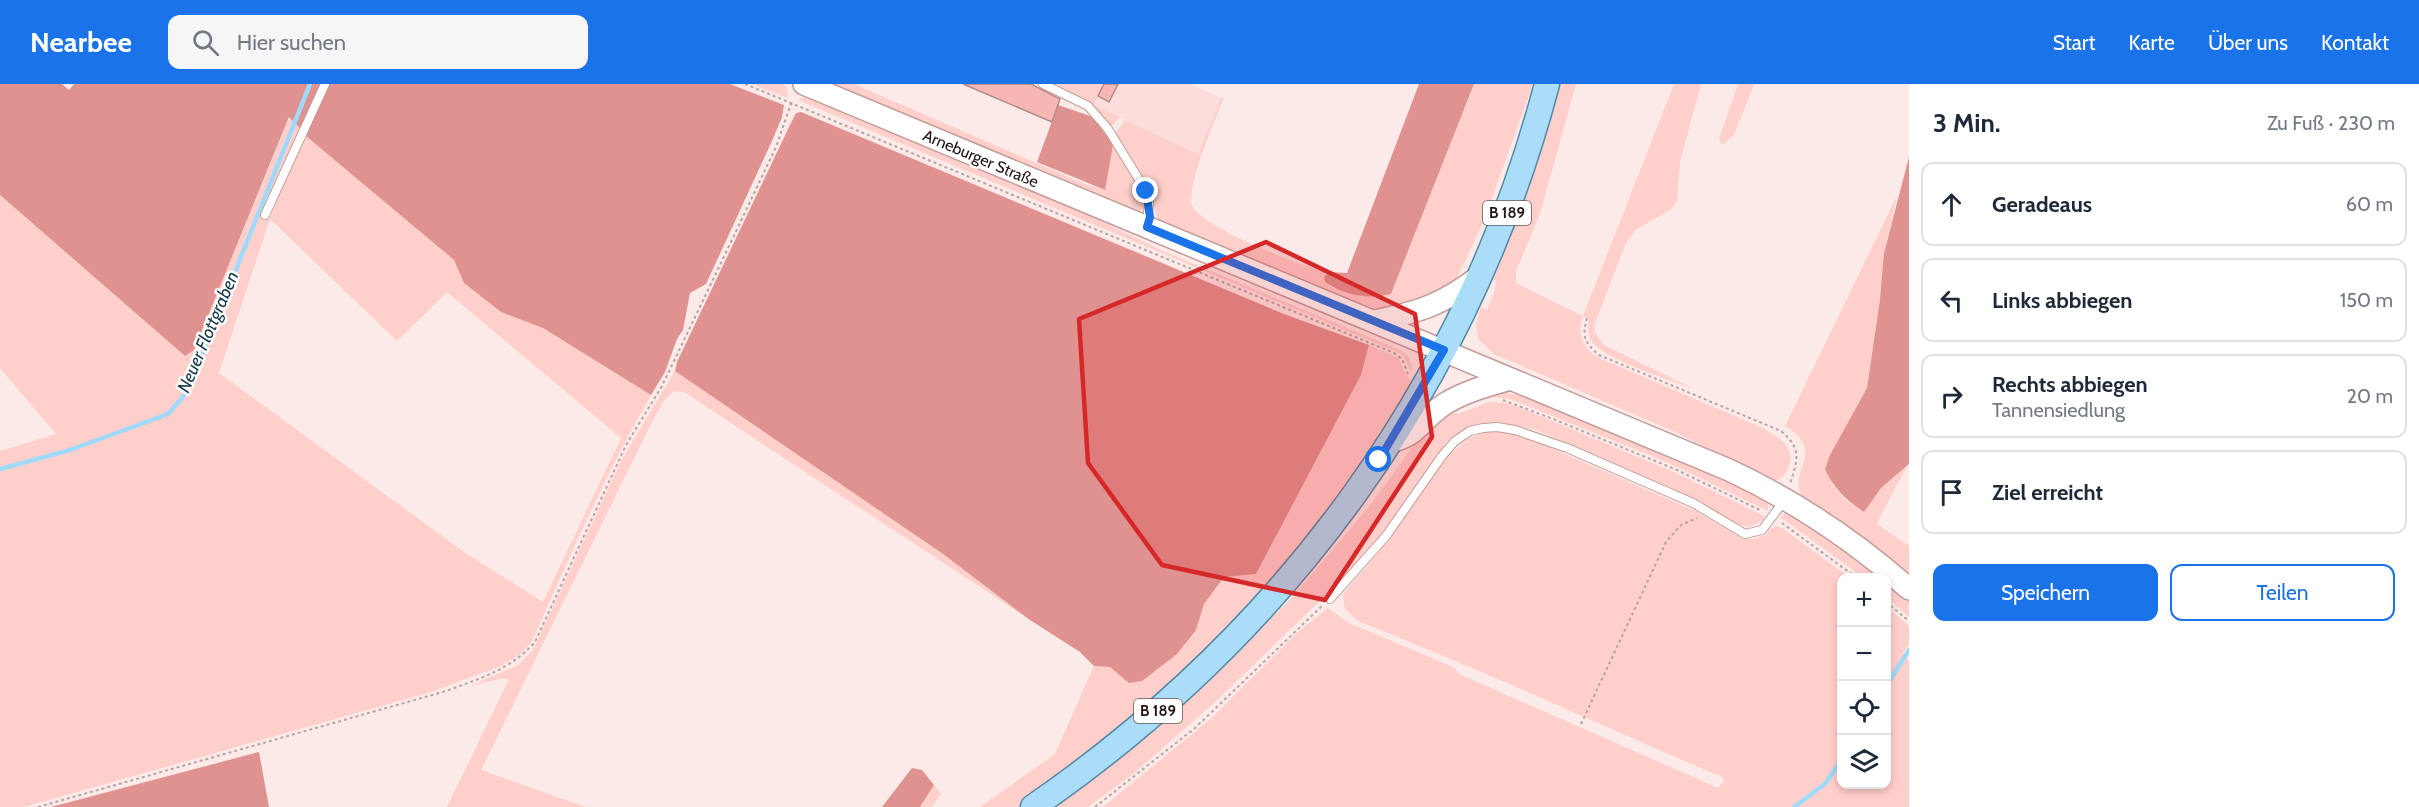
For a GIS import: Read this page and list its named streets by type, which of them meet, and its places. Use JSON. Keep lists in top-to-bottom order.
{
  "streets": {
    "main road": ["Arneburger Straße", "B 189"]
  },
  "crossings": [
    ["Arneburger Straße", "B 189"]
  ],
  "water": ["Neuer Flottgraben"],
  "page": {
    "header": "Nearbee",
    "search": "Hier suchen",
    "nav": [
      "Start",
      "Karte",
      "Über uns",
      "Kontakt"
    ],
    "heading": ["3 Min.", "Zu Fuß · 230 m"],
    "list": [
      ["Geradeaus", "60 m"],
      ["Links abbiegen", "150 m"],
      ["Rechts abbiegen", "Tannensiedlung", "20 m"],
      "Ziel erreicht"
    ],
    "buttons": ["Speichern", "Teilen"],
    "map_buttons": ["+", "−"]
  }
}
